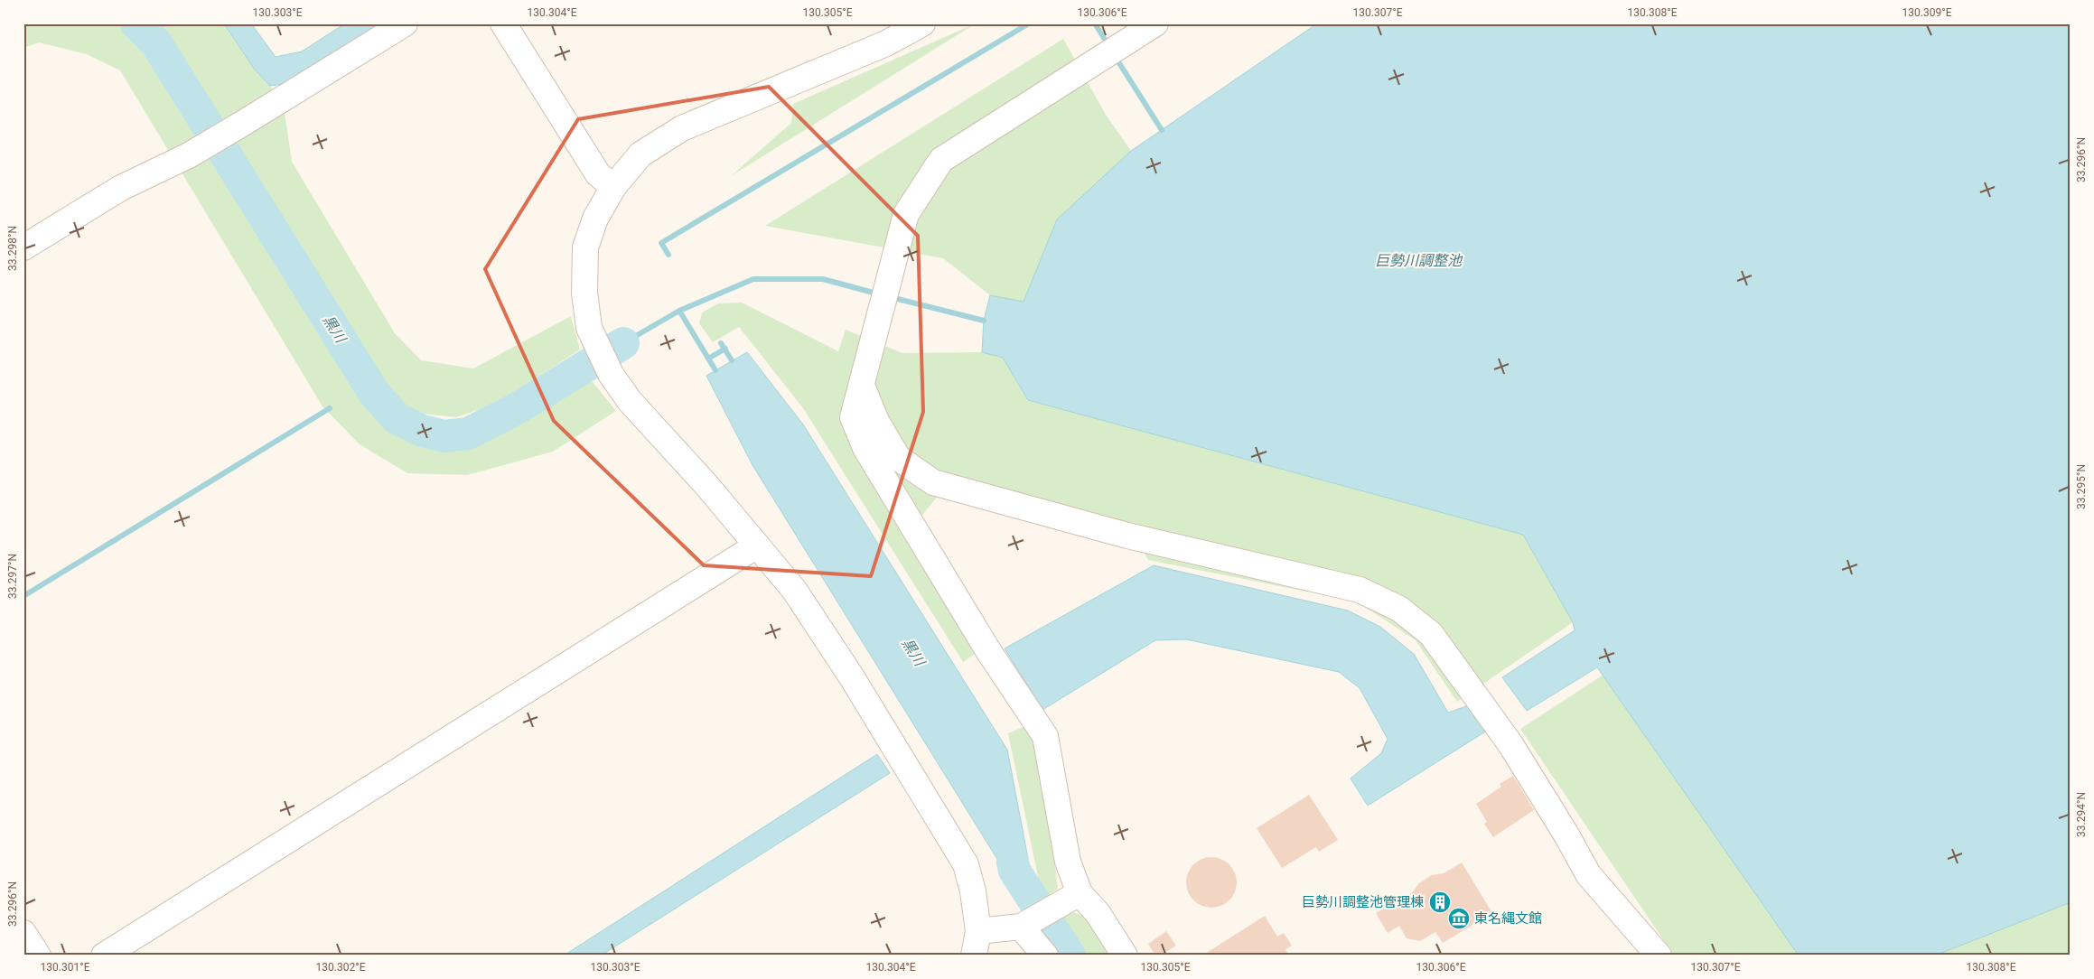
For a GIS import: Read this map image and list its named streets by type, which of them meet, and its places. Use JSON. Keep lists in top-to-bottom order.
{
  "water": ["巨勢川調整池", "黒川"],
  "places": {
    "building": ["巨勢川調整池管理棟"],
    "museum": ["東名縄文館"]
  },
  "coordinates": [
    "130.303°E",
    "130.304°E",
    "130.305°E",
    "130.306°E",
    "130.307°E",
    "130.308°E",
    "130.309°E",
    "33.296°N",
    "33.298°N",
    "33.295°N",
    "33.297°N",
    "33.294°N",
    "130.301°E",
    "130.302°E"
  ]
}
